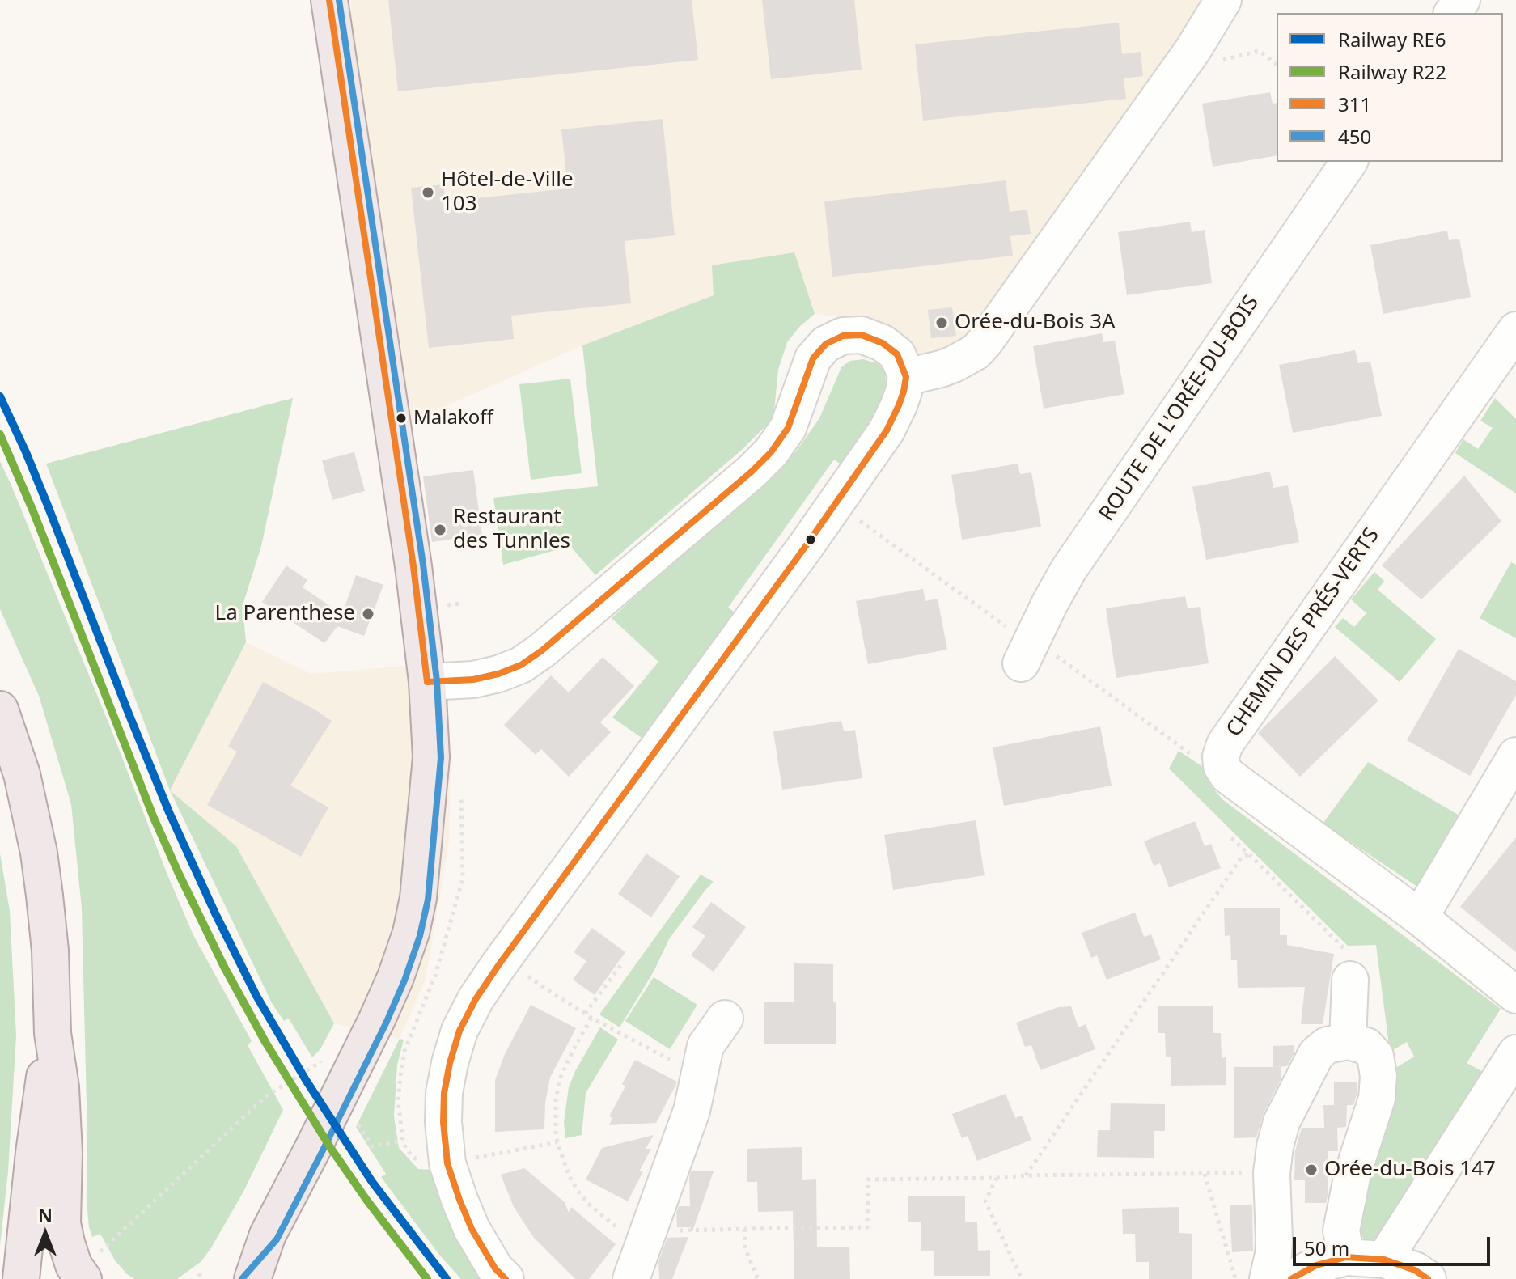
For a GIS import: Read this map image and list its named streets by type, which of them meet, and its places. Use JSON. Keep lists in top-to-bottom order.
{
  "streets": {
    "street": ["ROUTE DE L'ORÉE-DU-BOIS", "CHEMIN DES PRÉS-VERTS"]
  },
  "places": [
    "Hôtel-de-Ville 103",
    "Orée-du-Bois 3A",
    "Malakoff",
    "Restaurant des Tunnles",
    "La Parenthese",
    "Orée-du-Bois 147"
  ],
  "lines": [
    "transit line 311",
    "transit line 450",
    "rail line RE6",
    "rail line R22"
  ],
  "legend": [
    "Railway RE6",
    "Railway R22",
    "311",
    "450"
  ],
  "scale_bar": "50 m",
  "north": "top"
}
